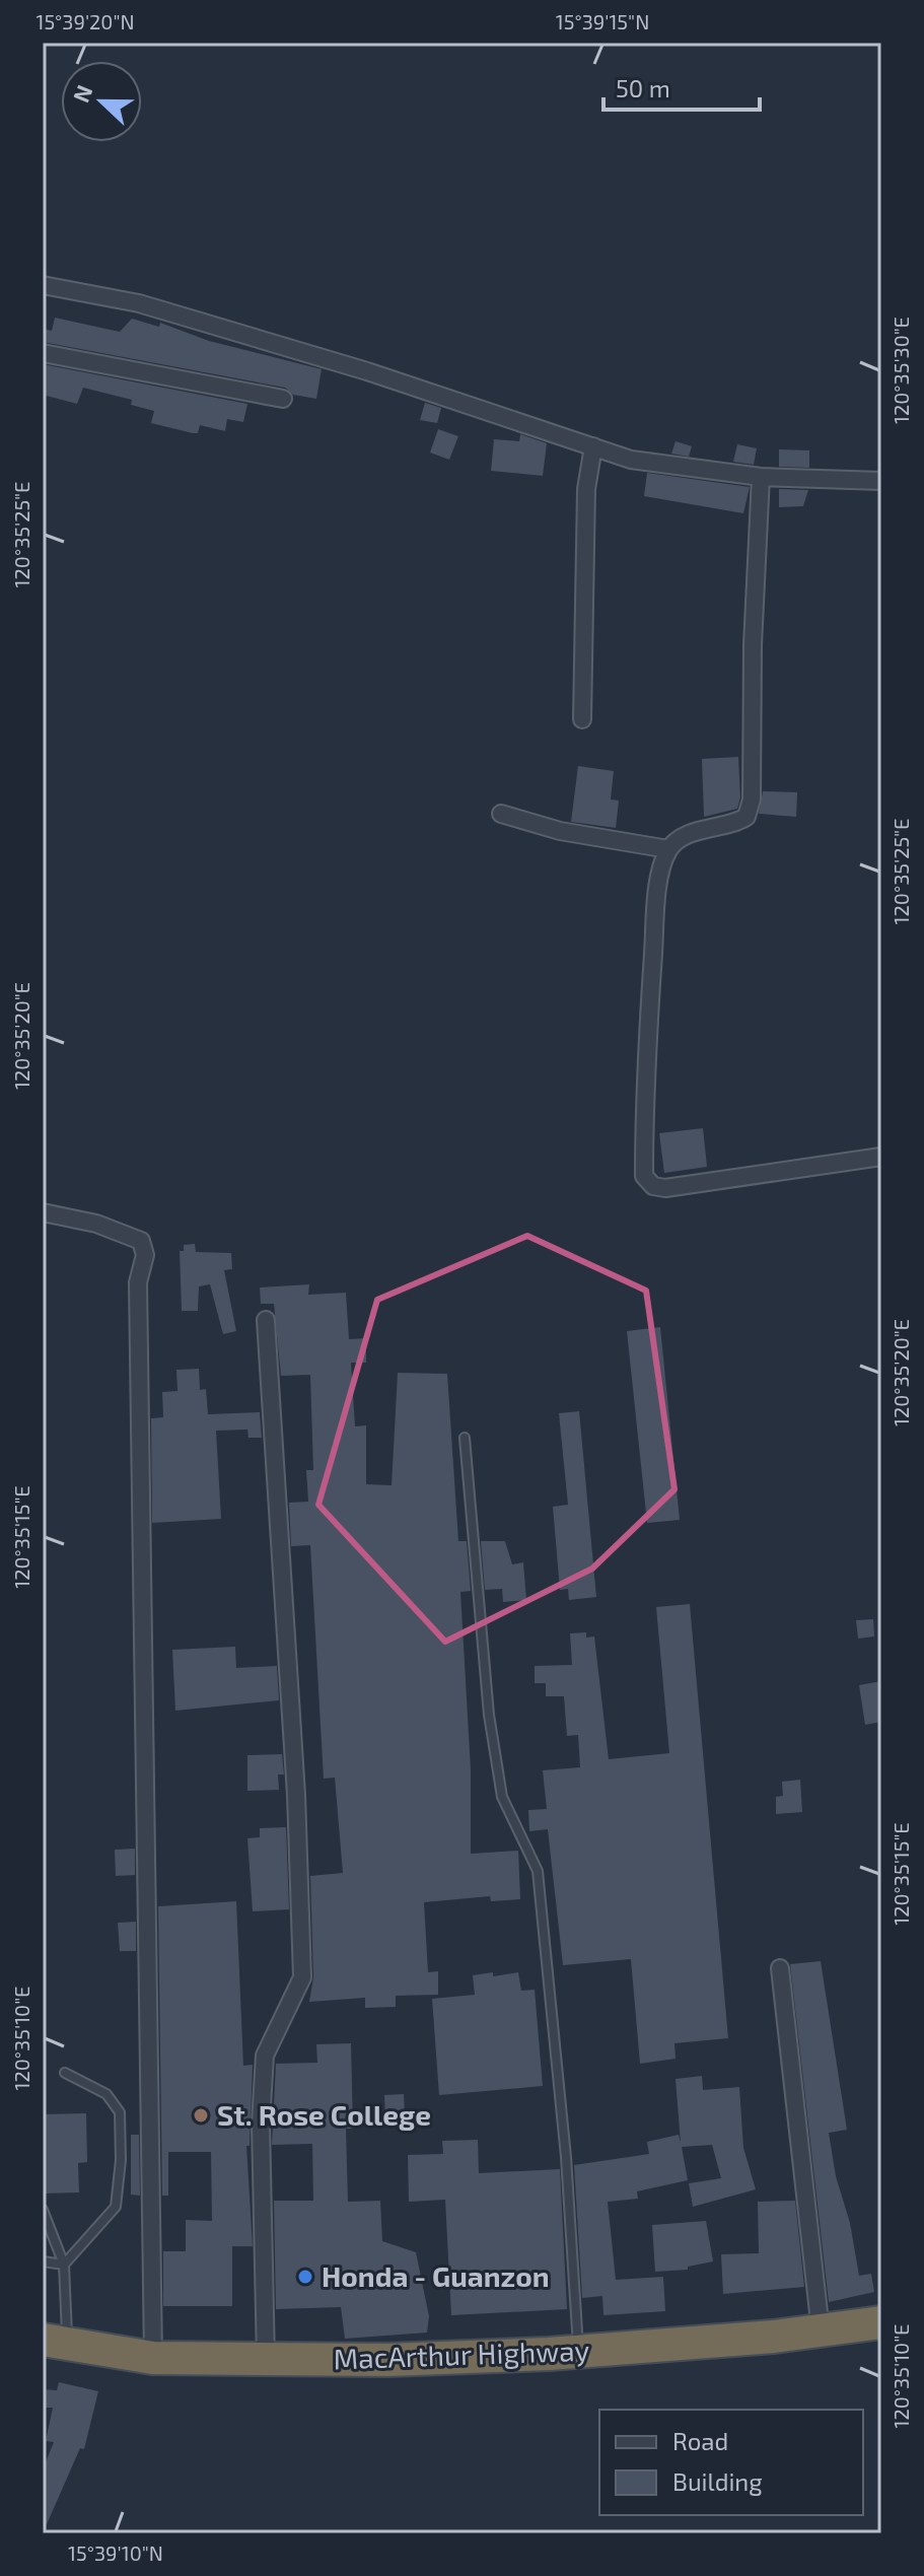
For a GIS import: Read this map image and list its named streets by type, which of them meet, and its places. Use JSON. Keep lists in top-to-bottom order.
{
  "streets": {
    "highway": ["MacArthur Highway"]
  },
  "places": ["St. Rose College", "Honda - Guanzon"],
  "legend": ["Road", "Building"],
  "scale_bar": "50 m",
  "north": "left",
  "coordinates": [
    "15°39'20\"N",
    "15°39'15\"N",
    "120°35'30\"E",
    "120°35'25\"E",
    "120°35'20\"E",
    "120°35'15\"E",
    "120°35'10\"E",
    "15°39'10\"N"
  ]
}
